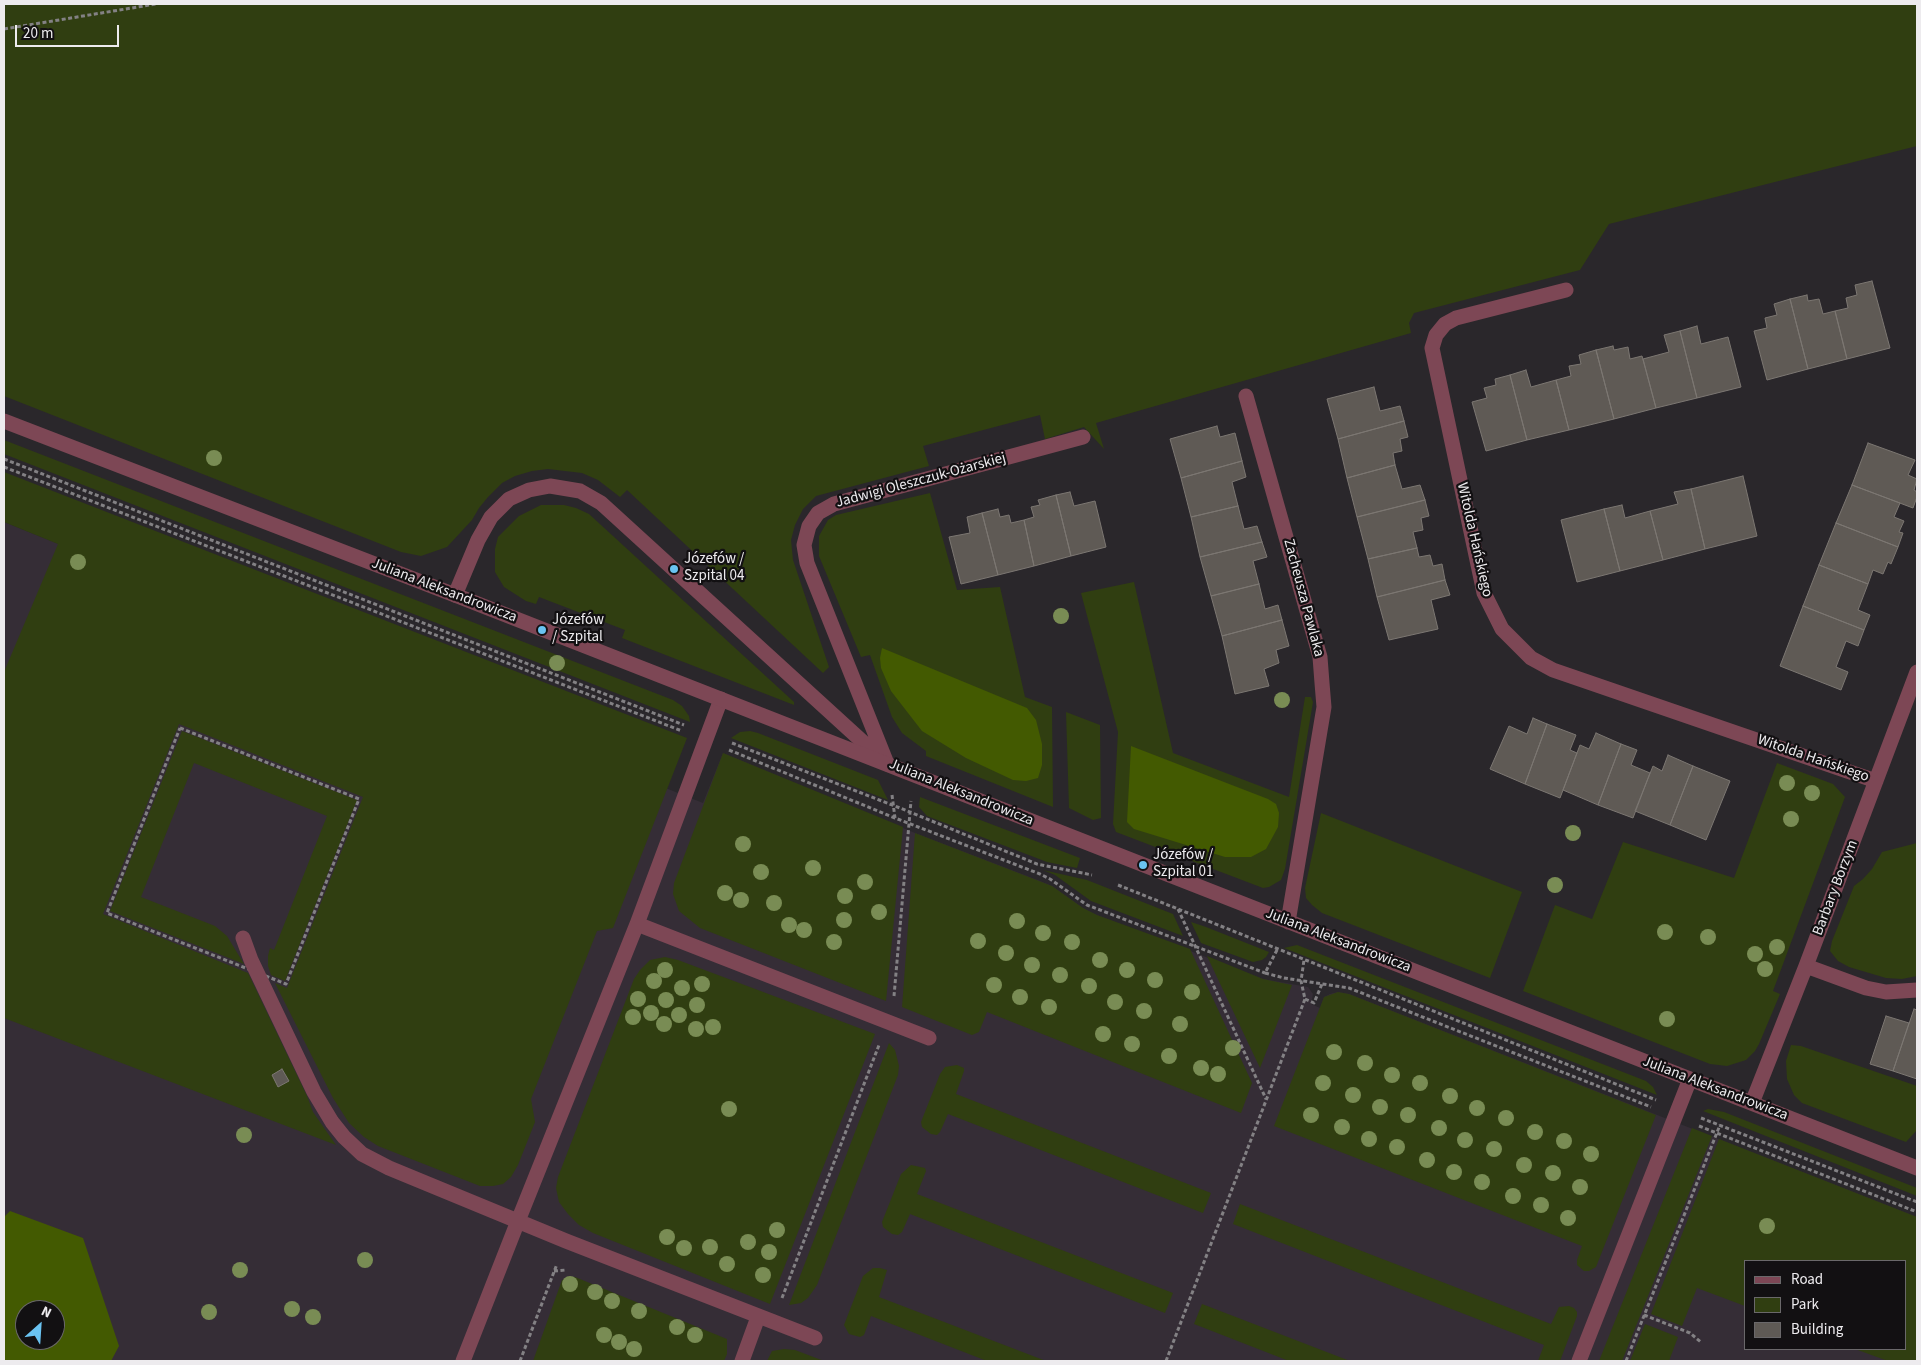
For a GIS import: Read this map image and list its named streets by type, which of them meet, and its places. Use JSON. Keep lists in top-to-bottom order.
{
  "streets": {
    "street": [
      "Jadwigi Oleszczuk-Ożarskiej",
      "Witolda Hańskiego",
      "Juliana Aleksandrowicza",
      "Zacheusza Pawlaka",
      "Barbary Borzym"
    ]
  },
  "crossings": [
    ["Jadwigi Oleszczuk-Ożarskiej", "Juliana Aleksandrowicza"],
    ["Witolda Hańskiego", "Barbary Borzym"],
    ["Juliana Aleksandrowicza", "Zacheusza Pawlaka"],
    ["Juliana Aleksandrowicza", "Barbary Borzym"]
  ],
  "places": ["Józefów / Szpital 04", "Józefów / Szpital", "Józefów / Szpital 01"],
  "legend": ["Road", "Park", "Building"],
  "scale_bar": "20 m",
  "north": "top right"
}
